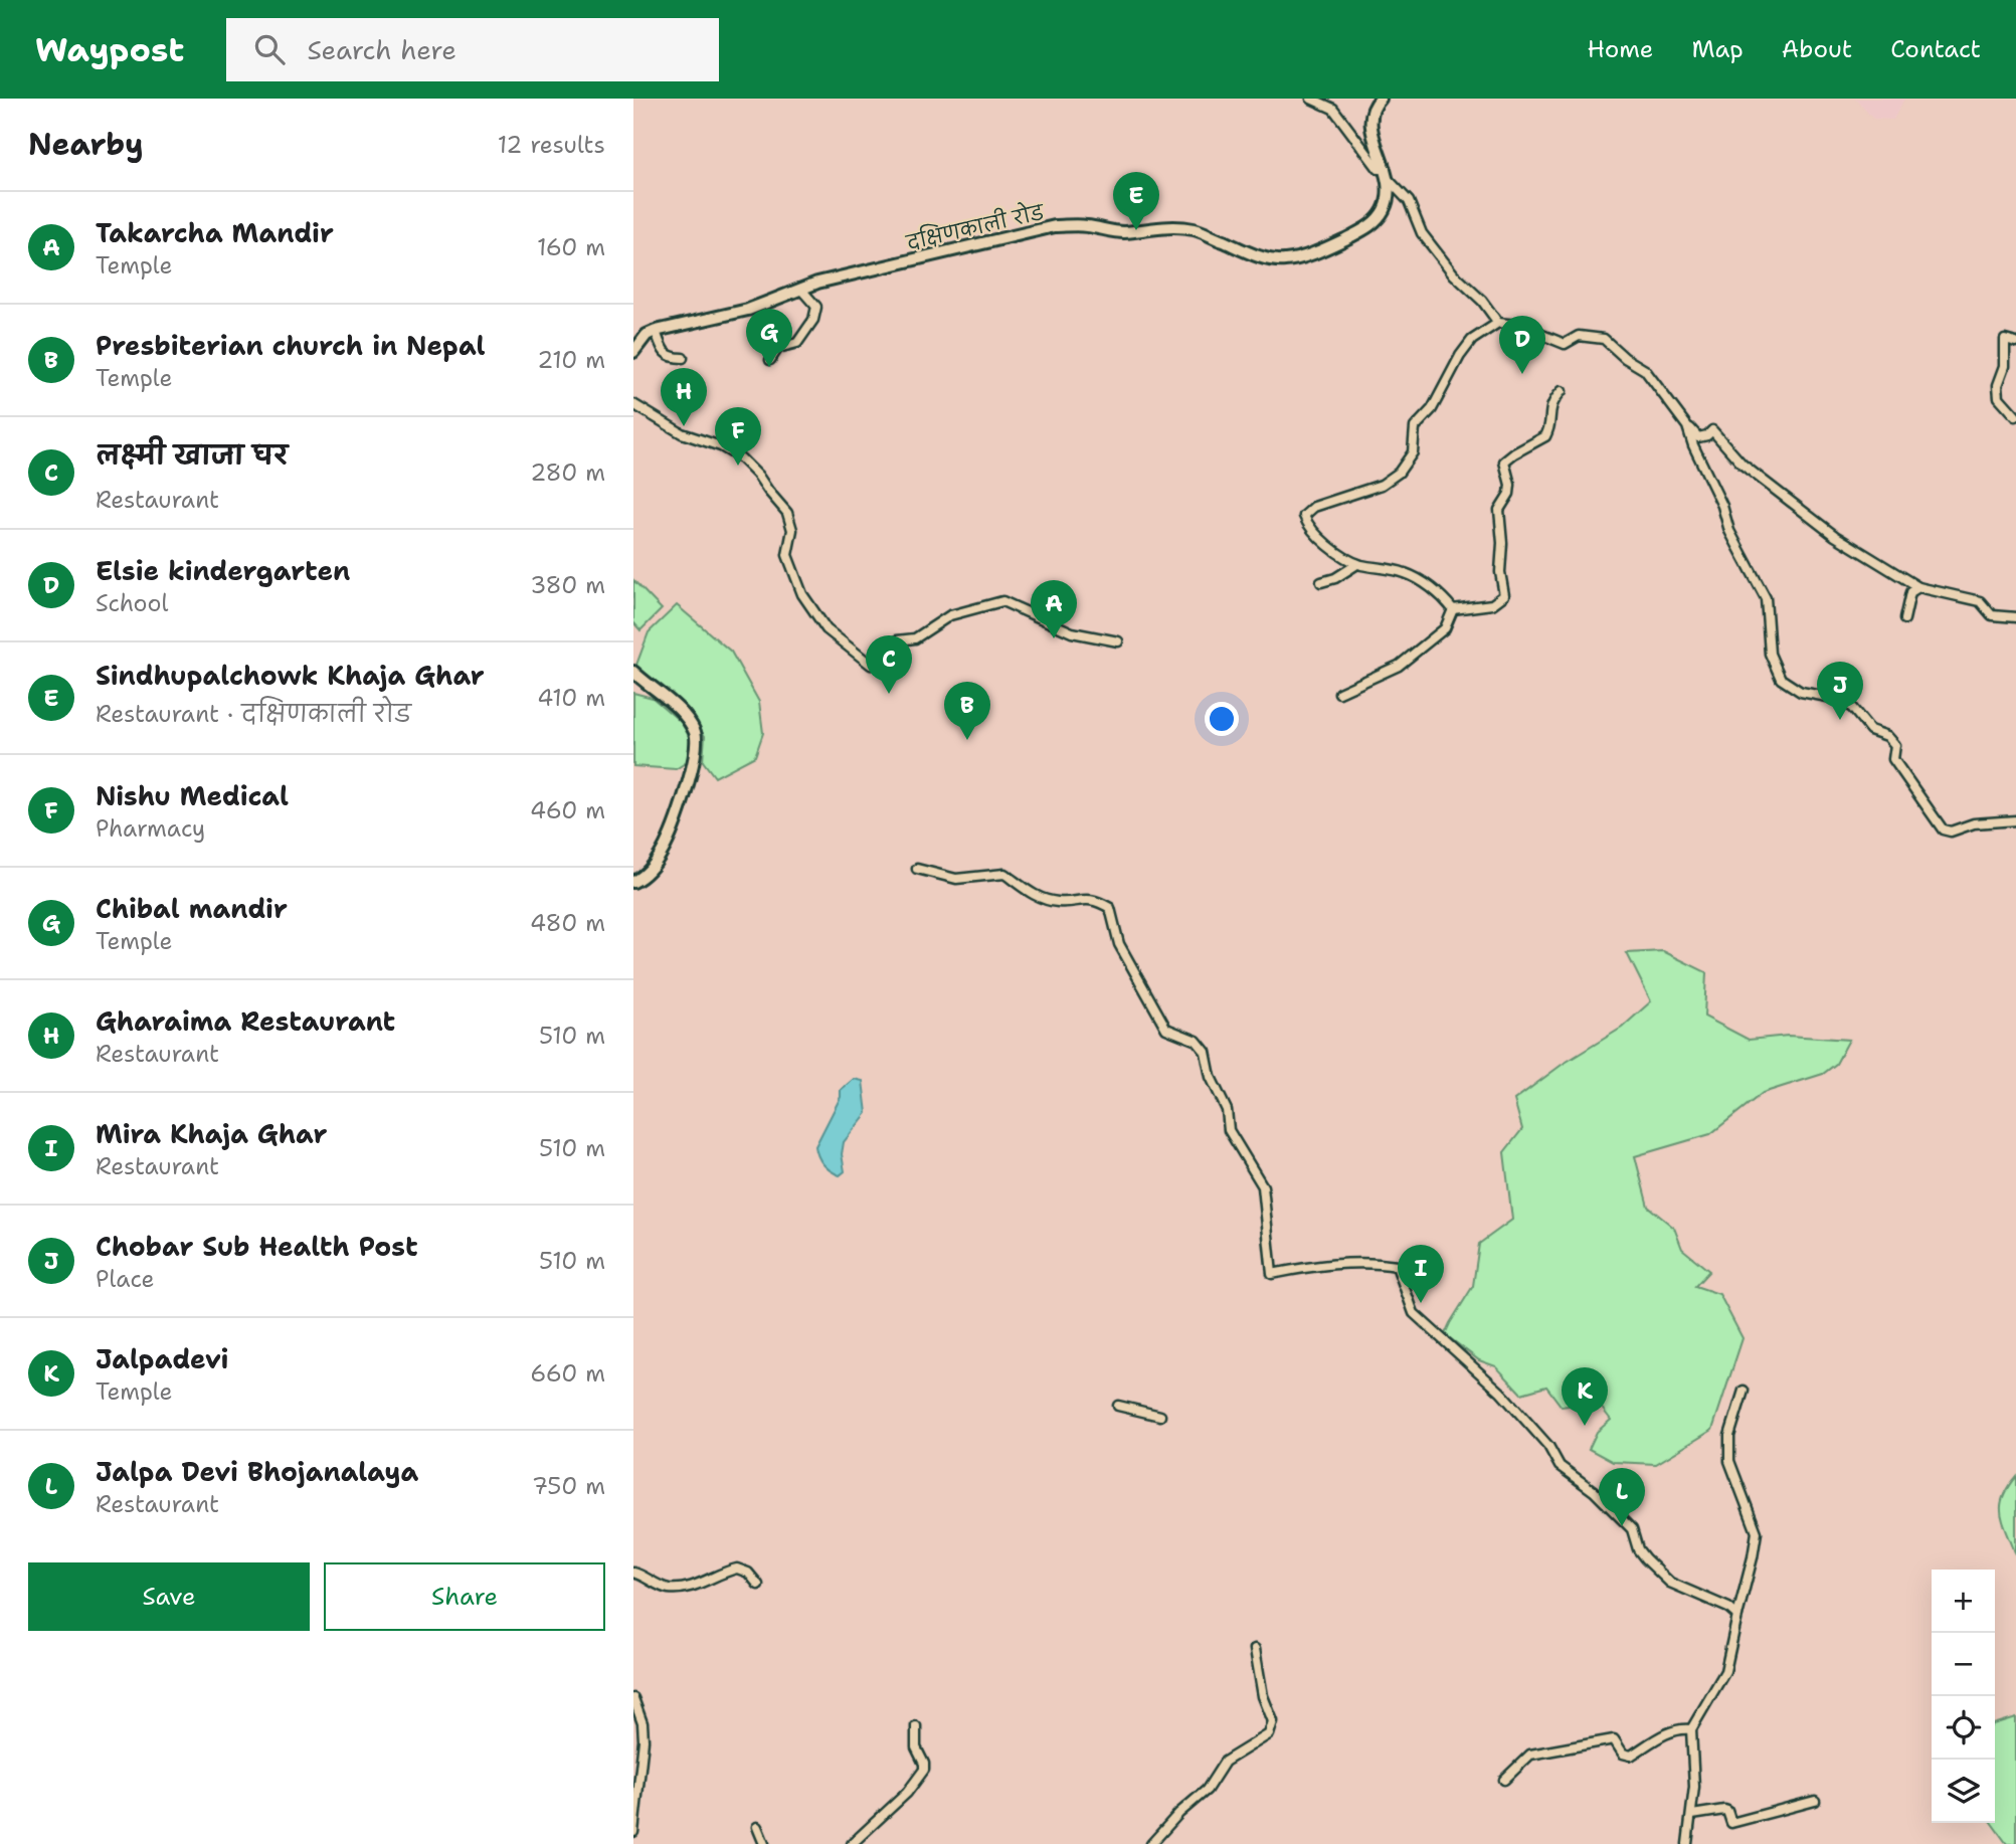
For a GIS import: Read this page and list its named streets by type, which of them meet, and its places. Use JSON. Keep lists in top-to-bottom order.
{
  "streets": {
    "main road": ["दक्षिणकाली रोड"]
  },
  "page": {
    "header": "Waypost",
    "search": "Search here",
    "nav": [
      "Home",
      "Map",
      "About",
      "Contact"
    ],
    "heading": ["Nearby", "12 results"],
    "pins": [
      "E",
      "G",
      "D",
      "H",
      "F",
      "A",
      "C",
      "J",
      "B",
      "I",
      "K",
      "L"
    ],
    "list": [
      {
        "mark": "A",
        "name": "Takarcha Mandir",
        "note": "Temple",
        "value": "160 m"
      },
      {
        "mark": "B",
        "name": "Presbiterian church in Nepal",
        "note": "Temple",
        "value": "210 m"
      },
      {
        "mark": "C",
        "name": "लक्ष्मी खाजा घर",
        "note": "Restaurant",
        "value": "280 m"
      },
      {
        "mark": "D",
        "name": "Elsie kindergarten",
        "note": "School",
        "value": "380 m"
      },
      {
        "mark": "E",
        "name": "Sindhupalchowk Khaja Ghar",
        "note": "Restaurant · दक्षिणकाली रोड",
        "value": "410 m"
      },
      {
        "mark": "F",
        "name": "Nishu Medical",
        "note": "Pharmacy",
        "value": "460 m"
      },
      {
        "mark": "G",
        "name": "Chibal mandir",
        "note": "Temple",
        "value": "480 m"
      },
      {
        "mark": "H",
        "name": "Gharaima Restaurant",
        "note": "Restaurant",
        "value": "510 m"
      },
      {
        "mark": "I",
        "name": "Mira Khaja Ghar",
        "note": "Restaurant",
        "value": "510 m"
      },
      {
        "mark": "J",
        "name": "Chobar Sub Health Post",
        "note": "Place",
        "value": "510 m"
      },
      {
        "mark": "K",
        "name": "Jalpadevi",
        "note": "Temple",
        "value": "660 m"
      },
      {
        "mark": "L",
        "name": "Jalpa Devi Bhojanalaya",
        "note": "Restaurant",
        "value": "750 m"
      }
    ],
    "buttons": ["Save", "Share"],
    "map_buttons": ["+", "−"]
  }
}
